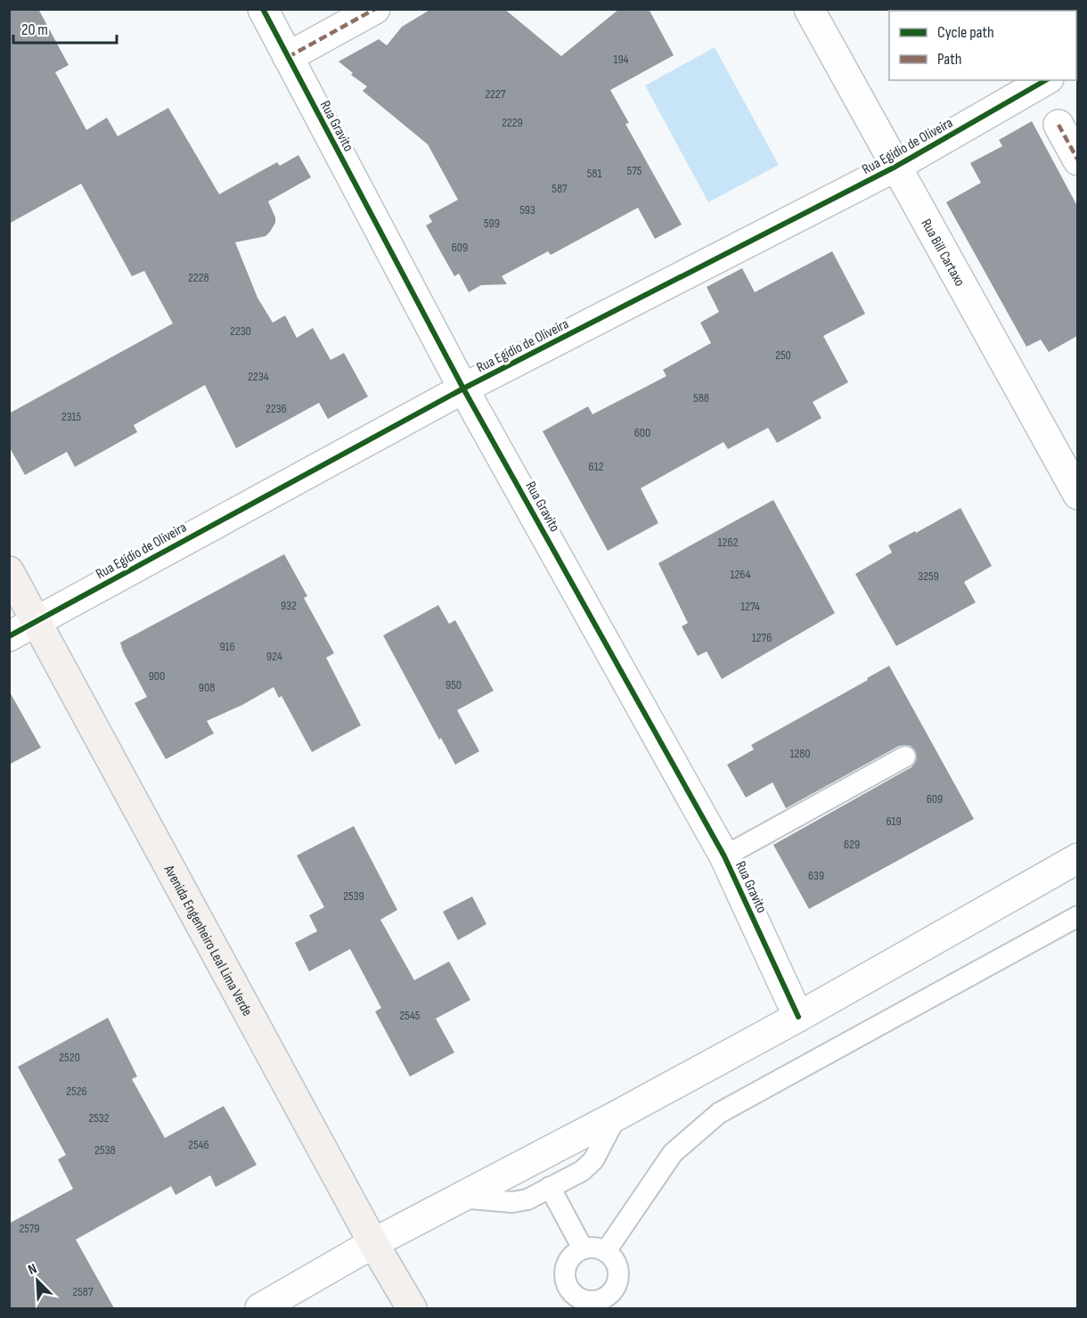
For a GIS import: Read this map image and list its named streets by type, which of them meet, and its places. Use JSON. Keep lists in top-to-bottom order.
{
  "streets": {
    "street": [
      "Rua Gravito",
      "Rua Egídio de Oliveira",
      "Rua Bill Cartaxo",
      "Avenida Engenheiro Leal Lima Verde"
    ]
  },
  "crossings": [
    ["Rua Gravito", "Rua Egídio de Oliveira"],
    ["Rua Egídio de Oliveira", "Rua Bill Cartaxo"],
    ["Rua Egídio de Oliveira", "Avenida Engenheiro Leal Lima Verde"]
  ],
  "house_numbers": [
    "194",
    "2227",
    "2229",
    "575",
    "581",
    "587",
    "593",
    "599",
    "609",
    "2228",
    "2230",
    "250",
    "2234",
    "588",
    "2236",
    "2315",
    "600",
    "612",
    "1262",
    "1264",
    "3259",
    "932",
    "1274",
    "1276",
    "916",
    "924",
    "900",
    "950",
    "908",
    "1280",
    "609",
    "619",
    "629",
    "639",
    "2539",
    "2545",
    "2520",
    "2526",
    "2532",
    "2546",
    "2538",
    "2579",
    "2587"
  ],
  "legend": ["Cycle path", "Path"],
  "scale_bar": "20 m",
  "north": "top left"
}
